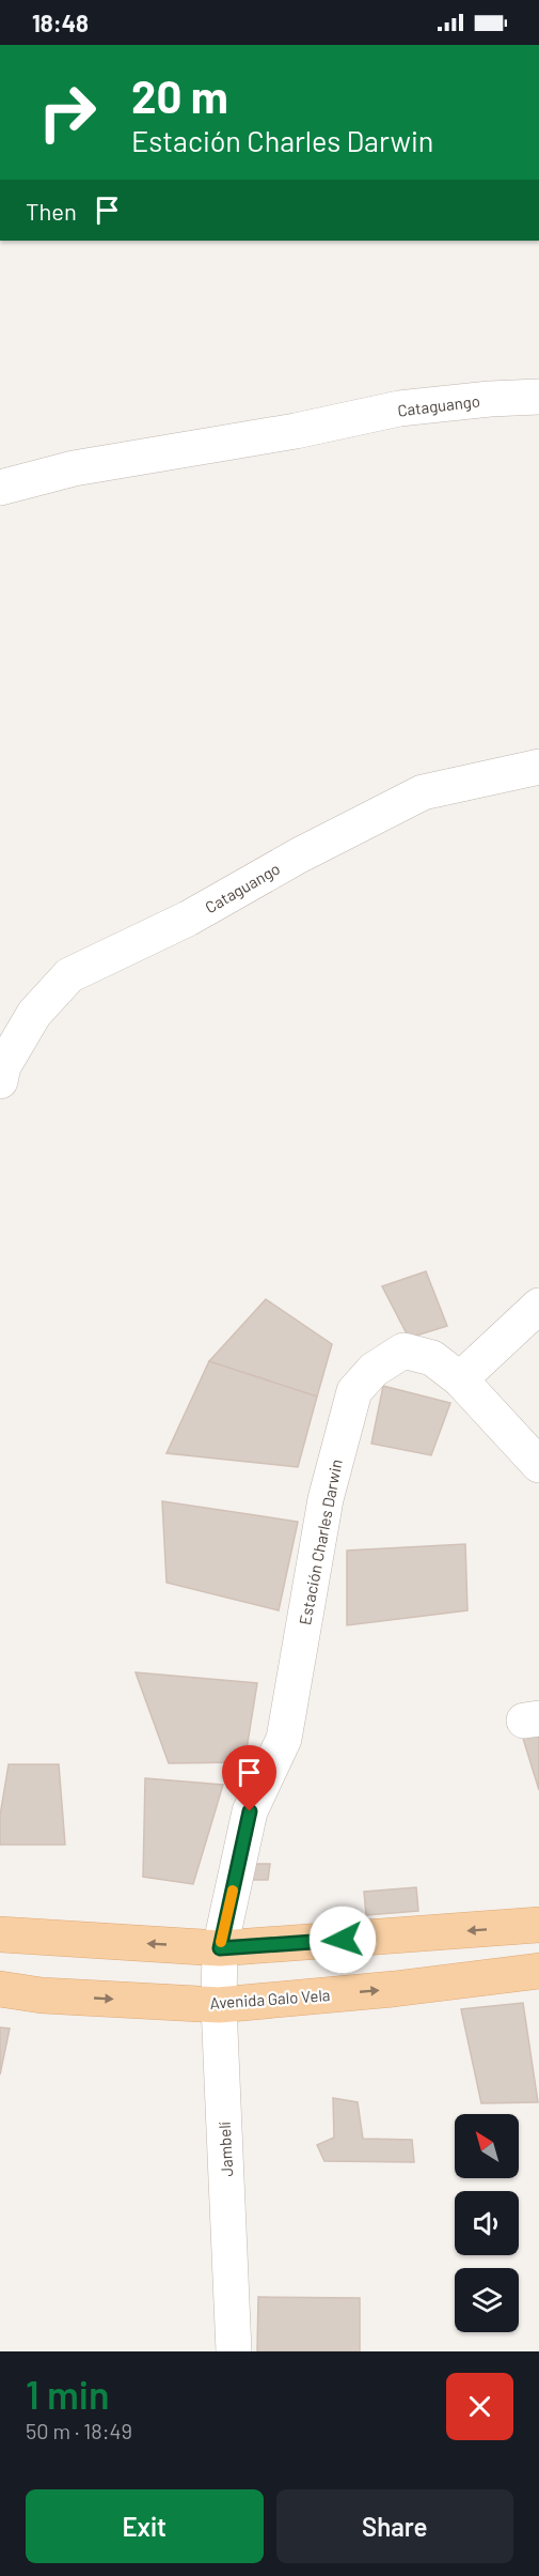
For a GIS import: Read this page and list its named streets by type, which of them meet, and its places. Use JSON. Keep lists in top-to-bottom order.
{
  "streets": {
    "main road": ["Avenida Galo Vela"],
    "street": ["Cataguango", "Estación Charles Darwin", "Jambelí"]
  },
  "crossings": [
    ["Estación Charles Darwin", "Jambelí"],
    ["Avenida Galo Vela", "Jambelí"]
  ],
  "north": "top left",
  "page": {
    "status": "18:48",
    "turn": ["20 m", "Estación Charles Darwin"],
    "then": "Then",
    "heading": ["1 min", "50 m · 18:49"],
    "buttons": ["Exit", "Share"]
  }
}
